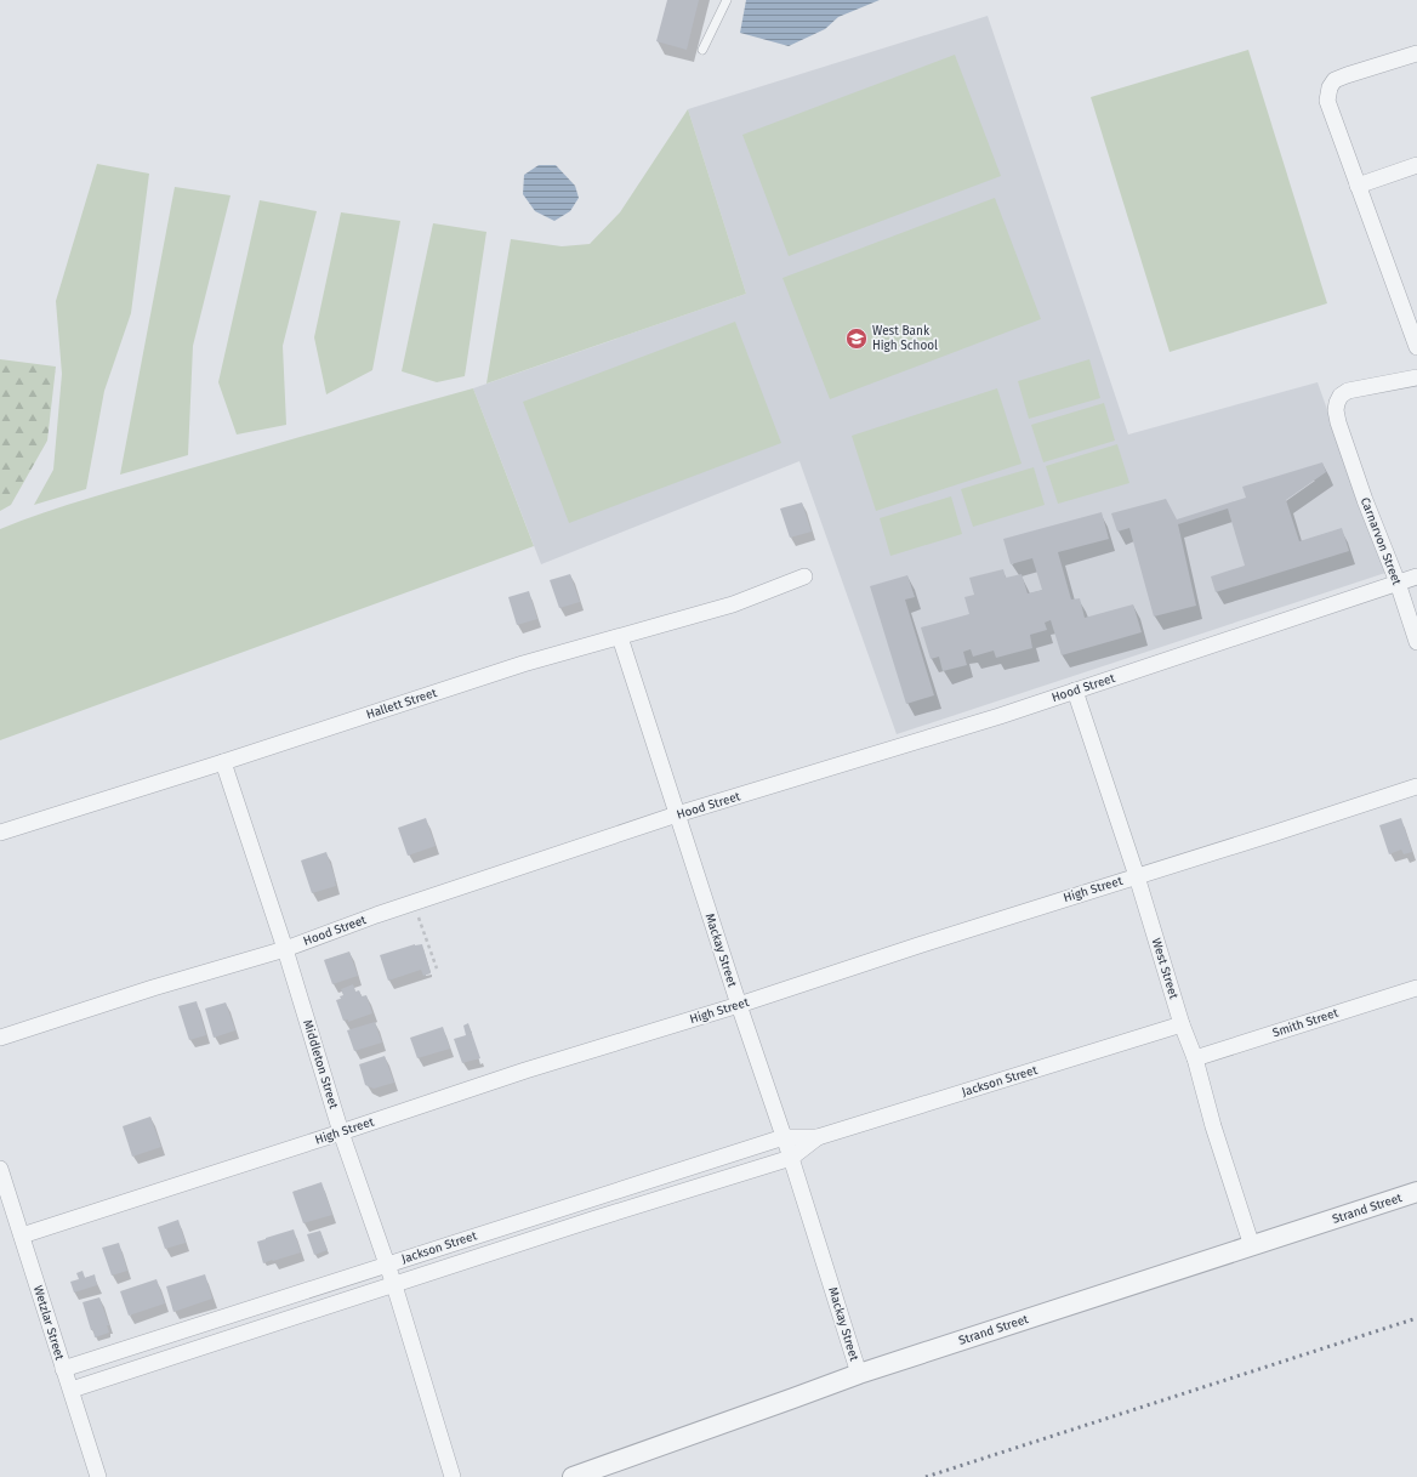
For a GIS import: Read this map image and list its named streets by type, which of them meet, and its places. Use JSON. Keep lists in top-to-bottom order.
{
  "streets": {
    "street": [
      "Carnarvon Street",
      "Hood Street",
      "Hallett Street",
      "High Street",
      "Mackay Street",
      "West Street",
      "Smith Street",
      "Middleton Street",
      "Jackson Street",
      "Strand Street",
      "Wetzlar Street"
    ]
  },
  "crossings": [
    ["Carnarvon Street", "Hood Street"],
    ["Hood Street", "Mackay Street"],
    ["Hood Street", "West Street"],
    ["Hood Street", "Middleton Street"],
    ["Hallett Street", "Mackay Street"],
    ["Hallett Street", "Middleton Street"],
    ["High Street", "Mackay Street"],
    ["High Street", "West Street"],
    ["High Street", "Middleton Street"],
    ["High Street", "Wetzlar Street"],
    ["Mackay Street", "Jackson Street"],
    ["Mackay Street", "Strand Street"],
    ["West Street", "Smith Street"],
    ["West Street", "Jackson Street"],
    ["West Street", "Strand Street"],
    ["Middleton Street", "Jackson Street"],
    ["Jackson Street", "Wetzlar Street"]
  ],
  "places": {
    "school or university": ["West Bank High School"]
  }
}
